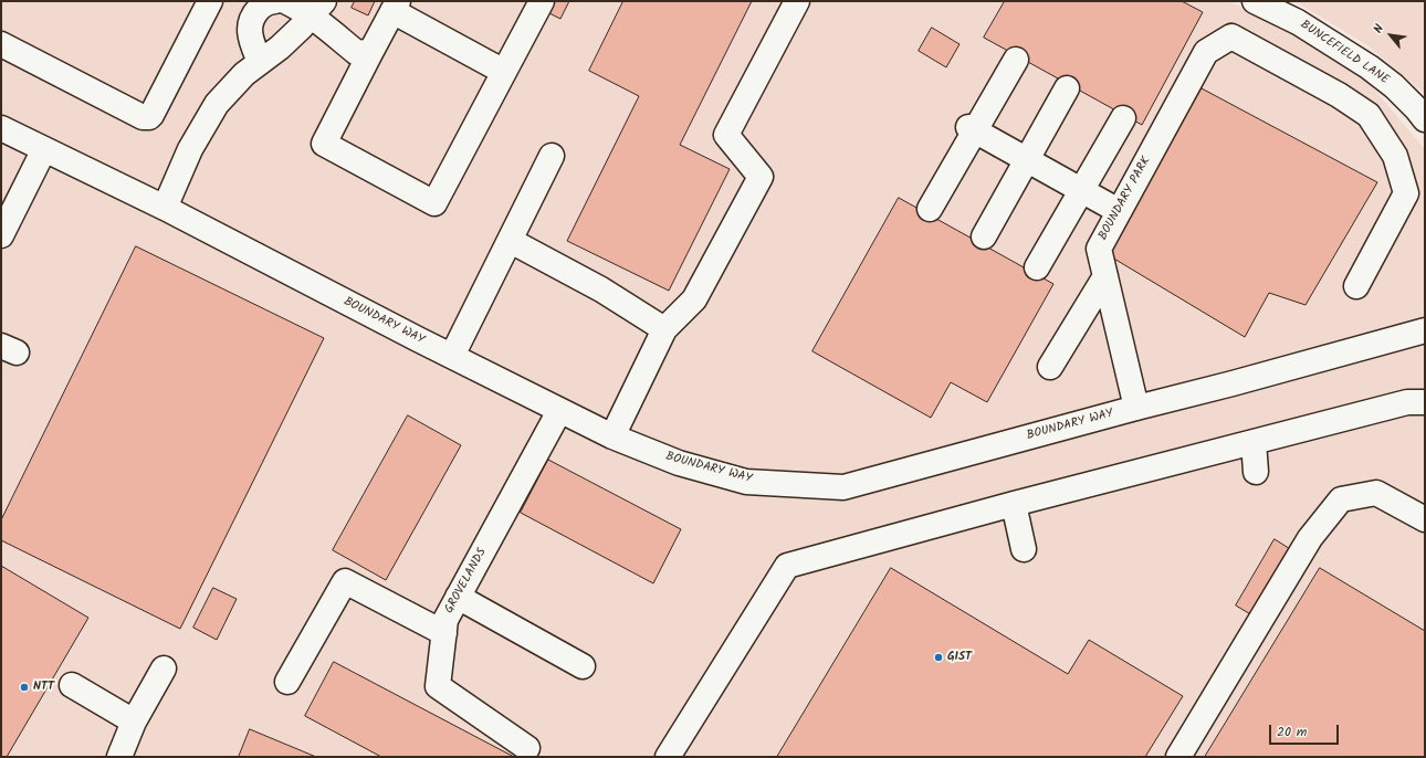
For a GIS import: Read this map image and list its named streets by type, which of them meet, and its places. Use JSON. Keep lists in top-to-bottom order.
{
  "streets": {
    "street": [
      "BUNCEFIELD LANE",
      "BOUNDARY PARK",
      "BOUNDARY WAY",
      "GROVELANDS"
    ]
  },
  "crossings": [
    ["BOUNDARY PARK", "BOUNDARY WAY"],
    ["BOUNDARY WAY", "GROVELANDS"]
  ],
  "places": ["GIST", "NTT"],
  "scale_bar": "20 m",
  "north": "top left"
}
